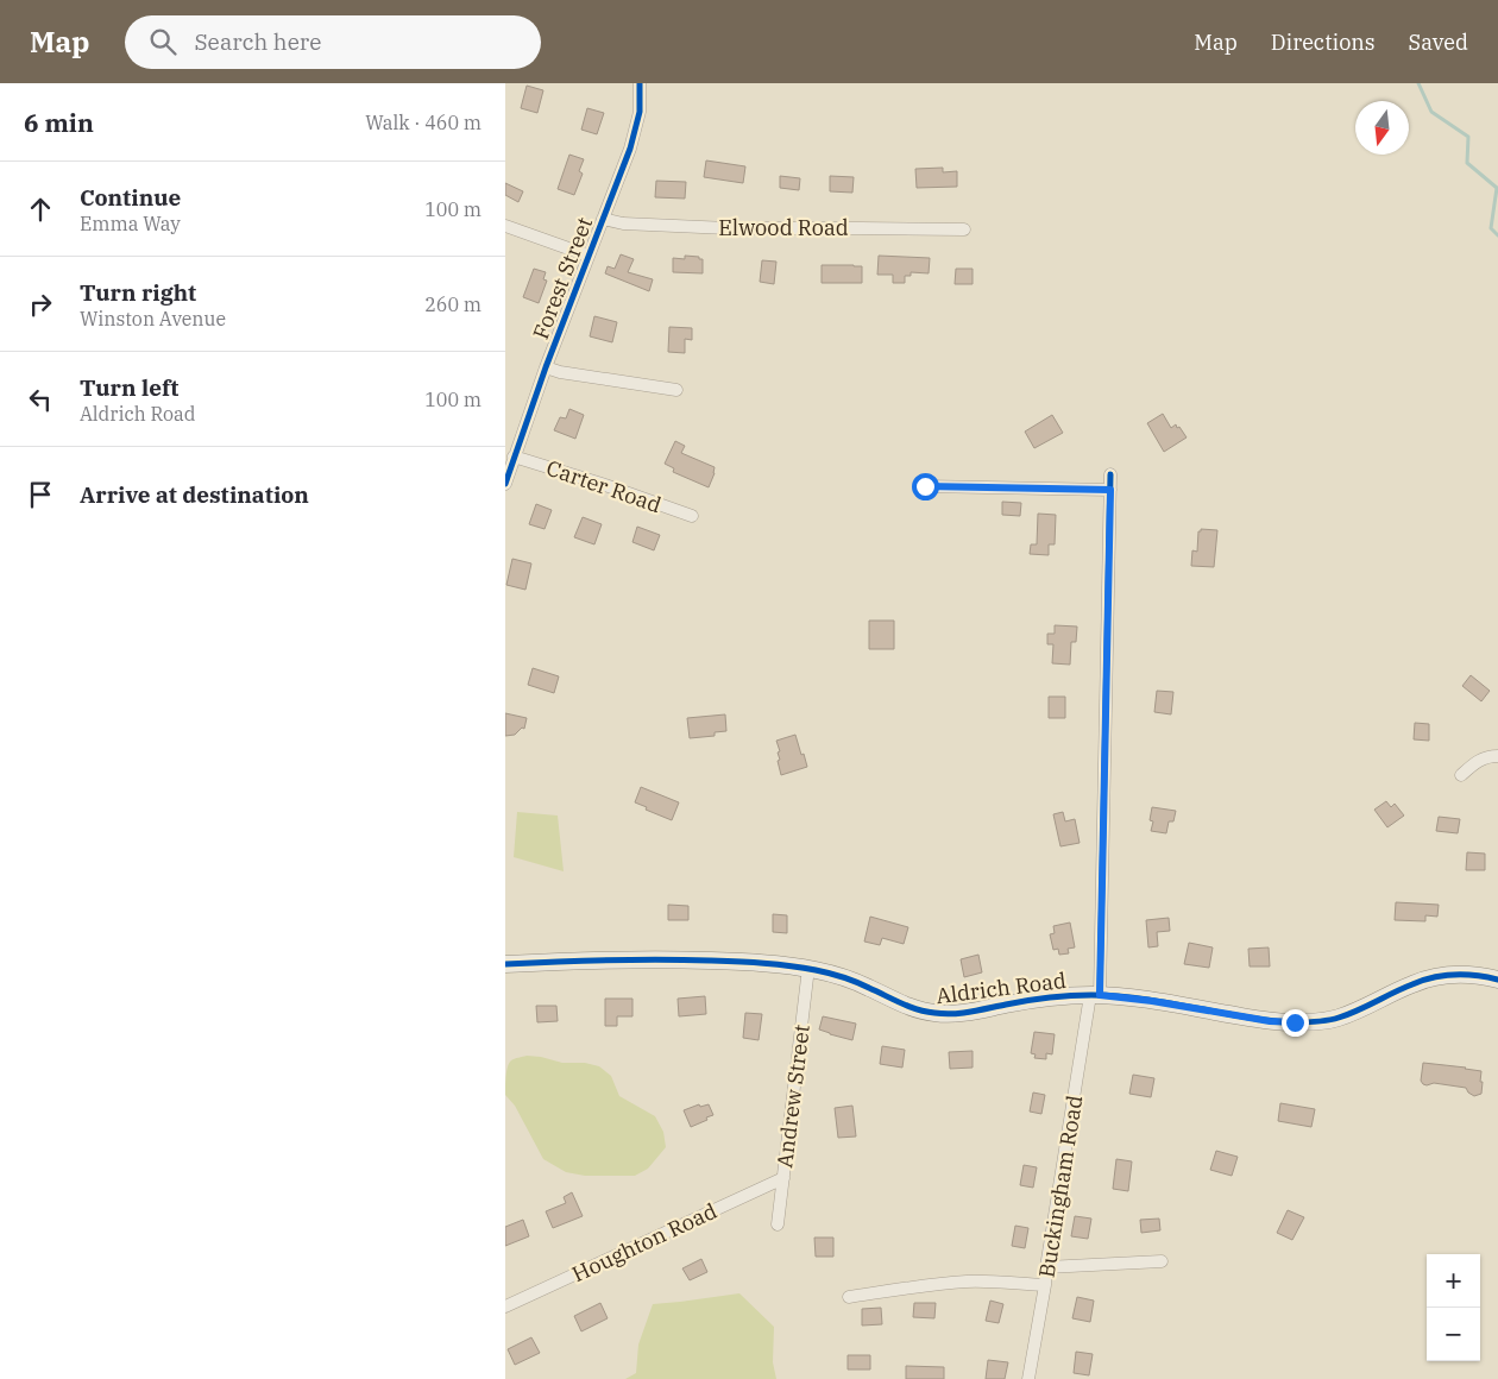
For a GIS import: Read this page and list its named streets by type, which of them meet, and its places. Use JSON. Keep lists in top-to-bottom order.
{
  "streets": {
    "street": [
      "Elwood Road",
      "Forest Street",
      "Carter Road",
      "Aldrich Road",
      "Andrew Street",
      "Buckingham Road",
      "Houghton Road"
    ]
  },
  "crossings": [
    ["Elwood Road", "Forest Street"],
    ["Forest Street", "Carter Road"],
    ["Aldrich Road", "Andrew Street"],
    ["Aldrich Road", "Buckingham Road"],
    ["Andrew Street", "Houghton Road"]
  ],
  "north": "bottom",
  "page": {
    "header": "Map",
    "search": "Search here",
    "nav": ["Map", "Directions", "Saved"],
    "heading": ["6 min", "Walk · 460 m"],
    "list": [
      ["Continue", "Emma Way", "100 m"],
      ["Turn right", "Winston Avenue", "260 m"],
      ["Turn left", "Aldrich Road", "100 m"],
      "Arrive at destination"
    ],
    "map_buttons": ["+", "−"]
  }
}
